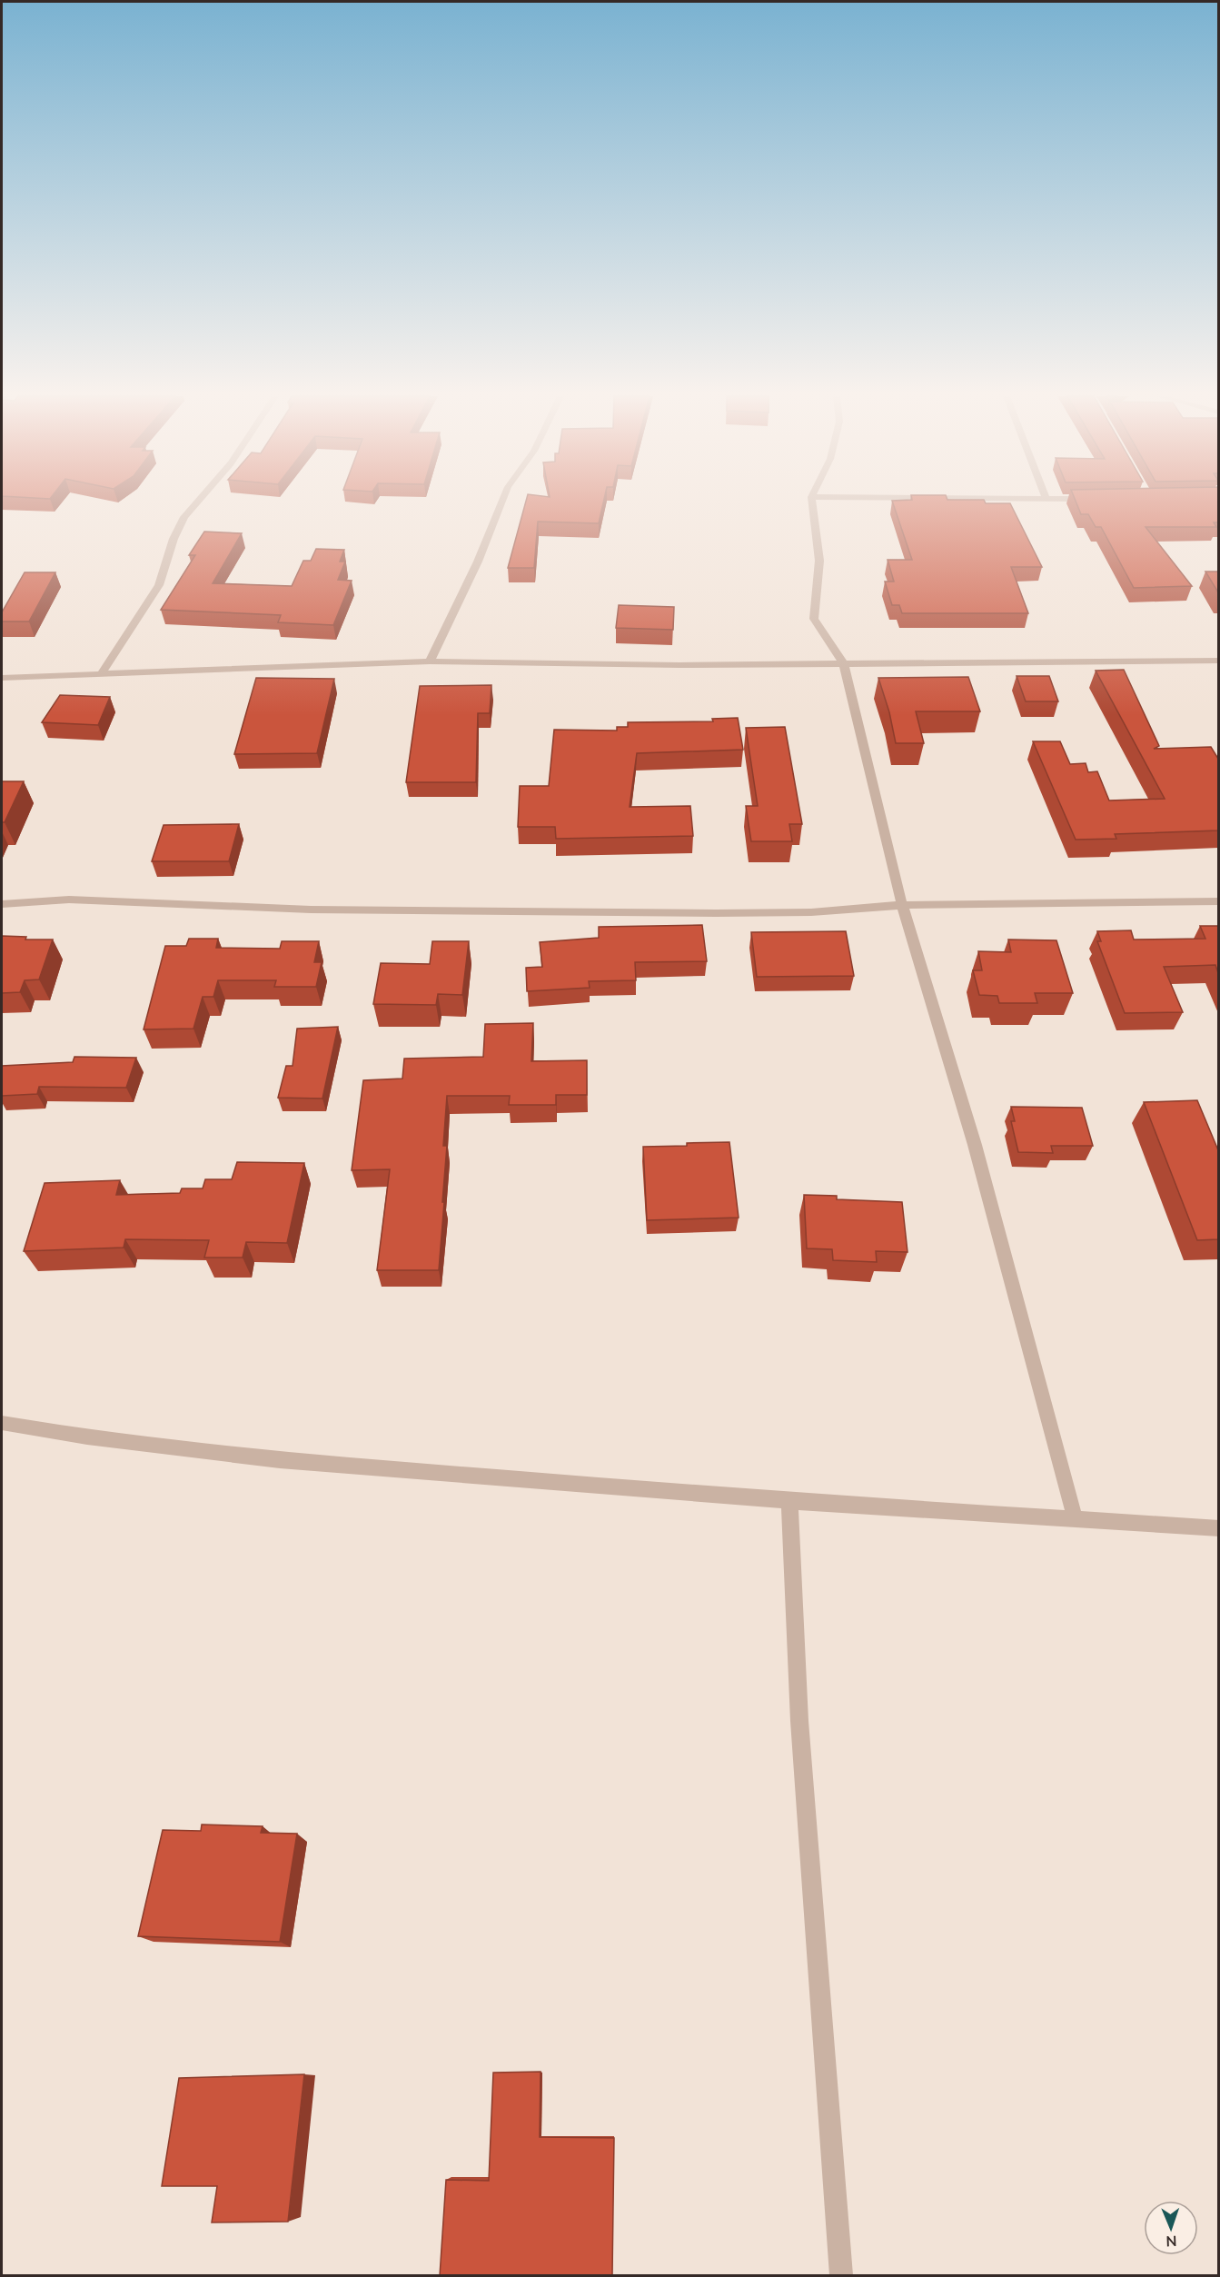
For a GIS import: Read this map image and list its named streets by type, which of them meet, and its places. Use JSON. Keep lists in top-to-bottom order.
{
  "north": "bottom"
}
